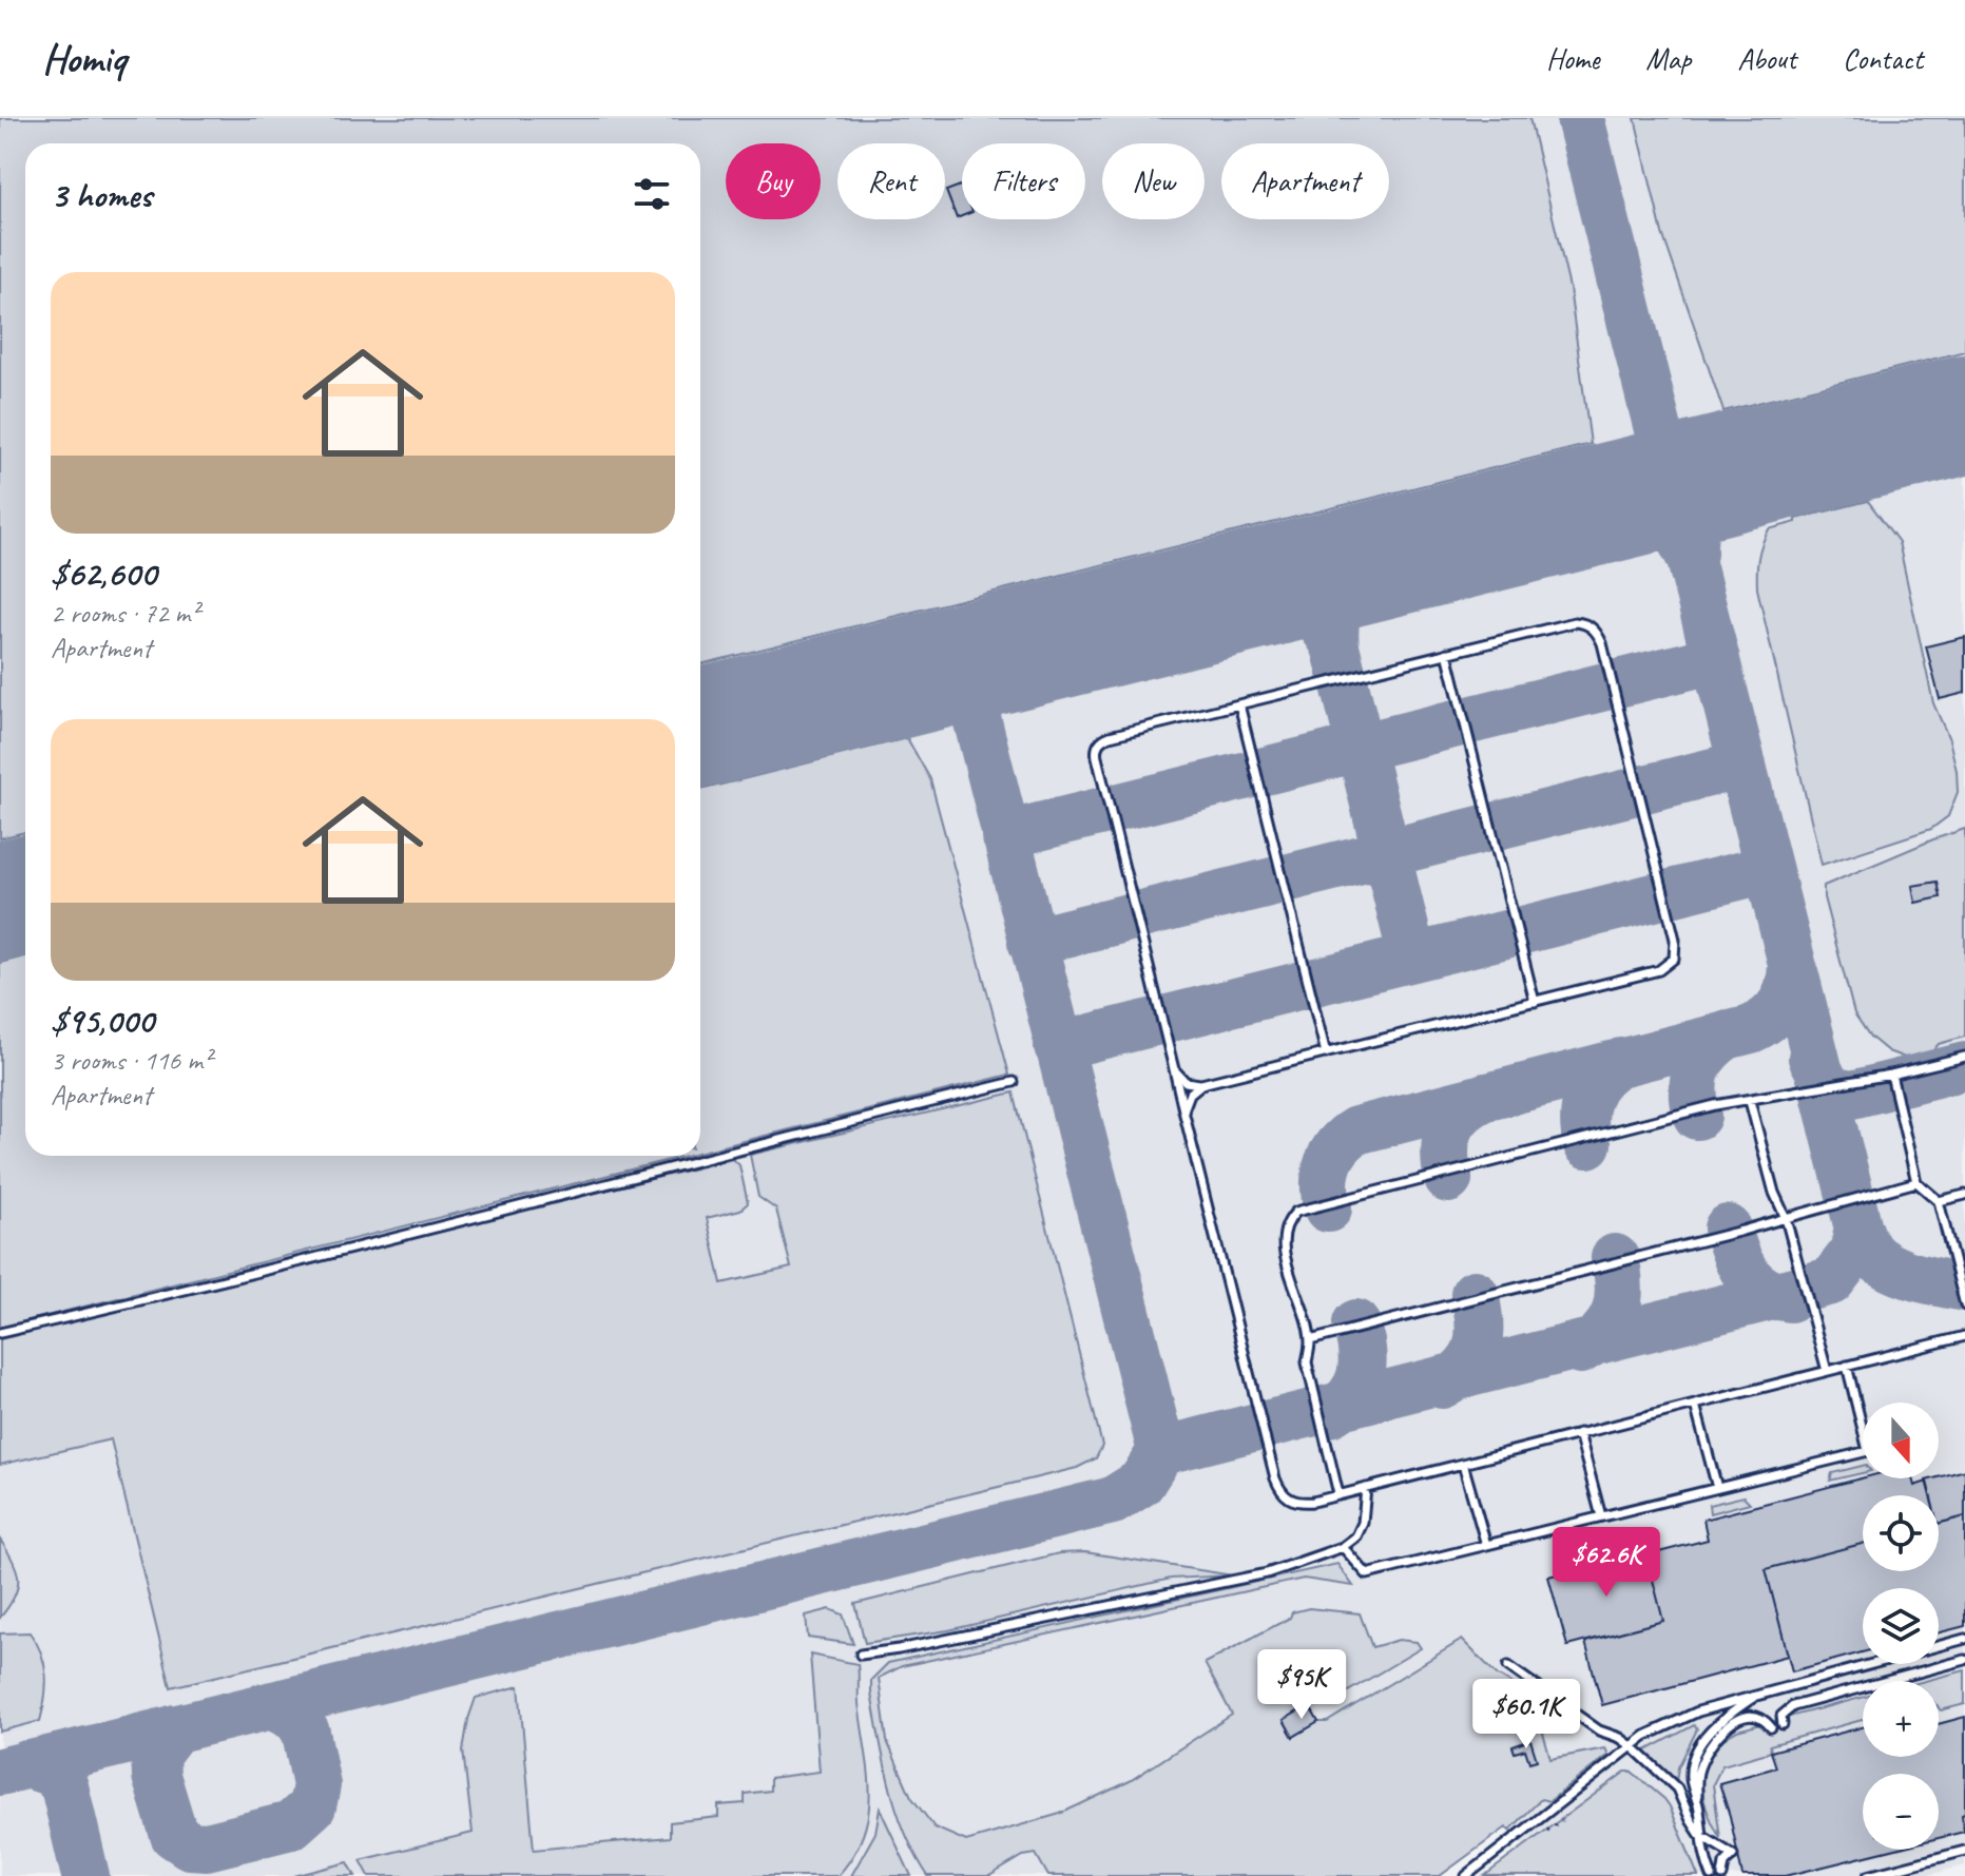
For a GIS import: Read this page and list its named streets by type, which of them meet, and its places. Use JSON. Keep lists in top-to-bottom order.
{
  "north": "bottom",
  "page": {
    "header": "Homiq",
    "nav": [
      "Home",
      "Map",
      "About",
      "Contact"
    ],
    "chip": [
      "Buy",
      "Rent",
      "Filters",
      "New",
      "Apartment"
    ],
    "heading": "3 homes",
    "list": [
      {
        "name": "$62,600",
        "note": "2 rooms · 72 m² · Apartment"
      },
      {
        "name": "$95,000",
        "note": "3 rooms · 116 m² · Apartment"
      }
    ],
    "map_buttons": ["+", "−"],
    "price": ["$62.6K", "$95K", "$60.1K"]
  }
}
